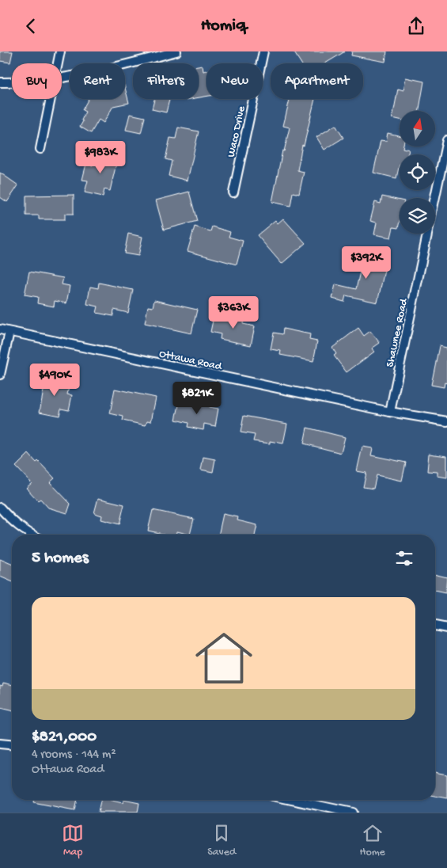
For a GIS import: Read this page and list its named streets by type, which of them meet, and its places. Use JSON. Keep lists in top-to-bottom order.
{
  "streets": {
    "street": ["Waco Drive", "Shawnee Road", "Ottawa Road"]
  },
  "crossings": [
    ["Shawnee Road", "Ottawa Road"]
  ],
  "north": "top",
  "page": {
    "header": "Homiq",
    "chip": [
      "Buy",
      "Rent",
      "Filters",
      "New",
      "Apartment"
    ],
    "price": [
      "$983K",
      "$392K",
      "$363K",
      "$490K",
      "$821K"
    ],
    "heading": "5 homes",
    "list": [
      {
        "name": "$821,000",
        "note": "4 rooms · 144 m² · Ottawa Road"
      }
    ],
    "tabs": ["Map", "Saved", "Home"]
  }
}
